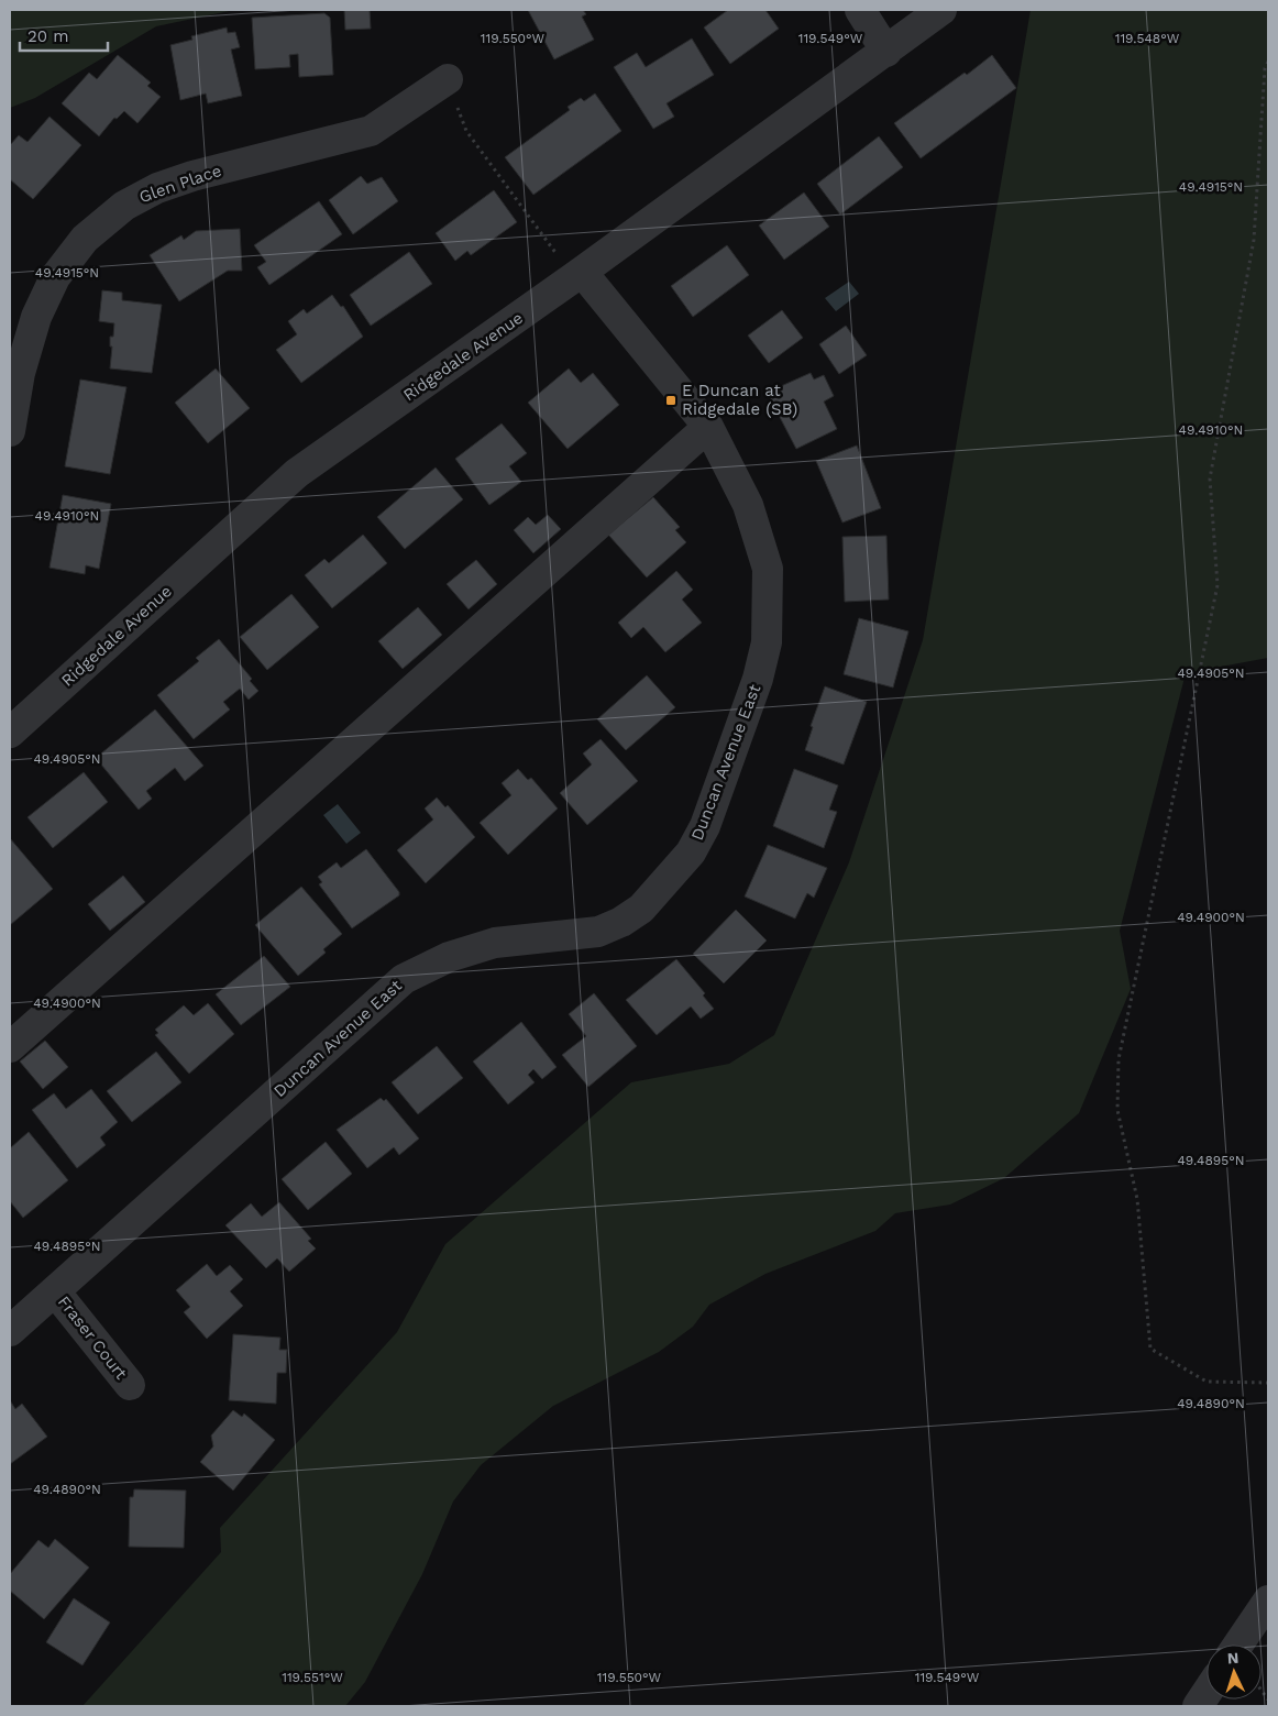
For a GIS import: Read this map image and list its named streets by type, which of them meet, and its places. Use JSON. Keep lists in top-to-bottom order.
{
  "streets": {
    "street": [
      "Glen Place",
      "Ridgedale Avenue",
      "Duncan Avenue East",
      "Fraser Court"
    ]
  },
  "crossings": [
    ["Ridgedale Avenue", "Duncan Avenue East"],
    ["Duncan Avenue East", "Fraser Court"]
  ],
  "places": {
    "transit": ["E Duncan at Ridgedale (SB)"]
  },
  "scale_bar": "20 m",
  "north": "top",
  "coordinates": [
    "119.550°W",
    "119.549°W",
    "119.548°W",
    "49.4915°N",
    "49.4910°N",
    "49.4905°N",
    "49.4900°N",
    "49.4895°N",
    "49.4890°N",
    "119.551°W"
  ]
}
